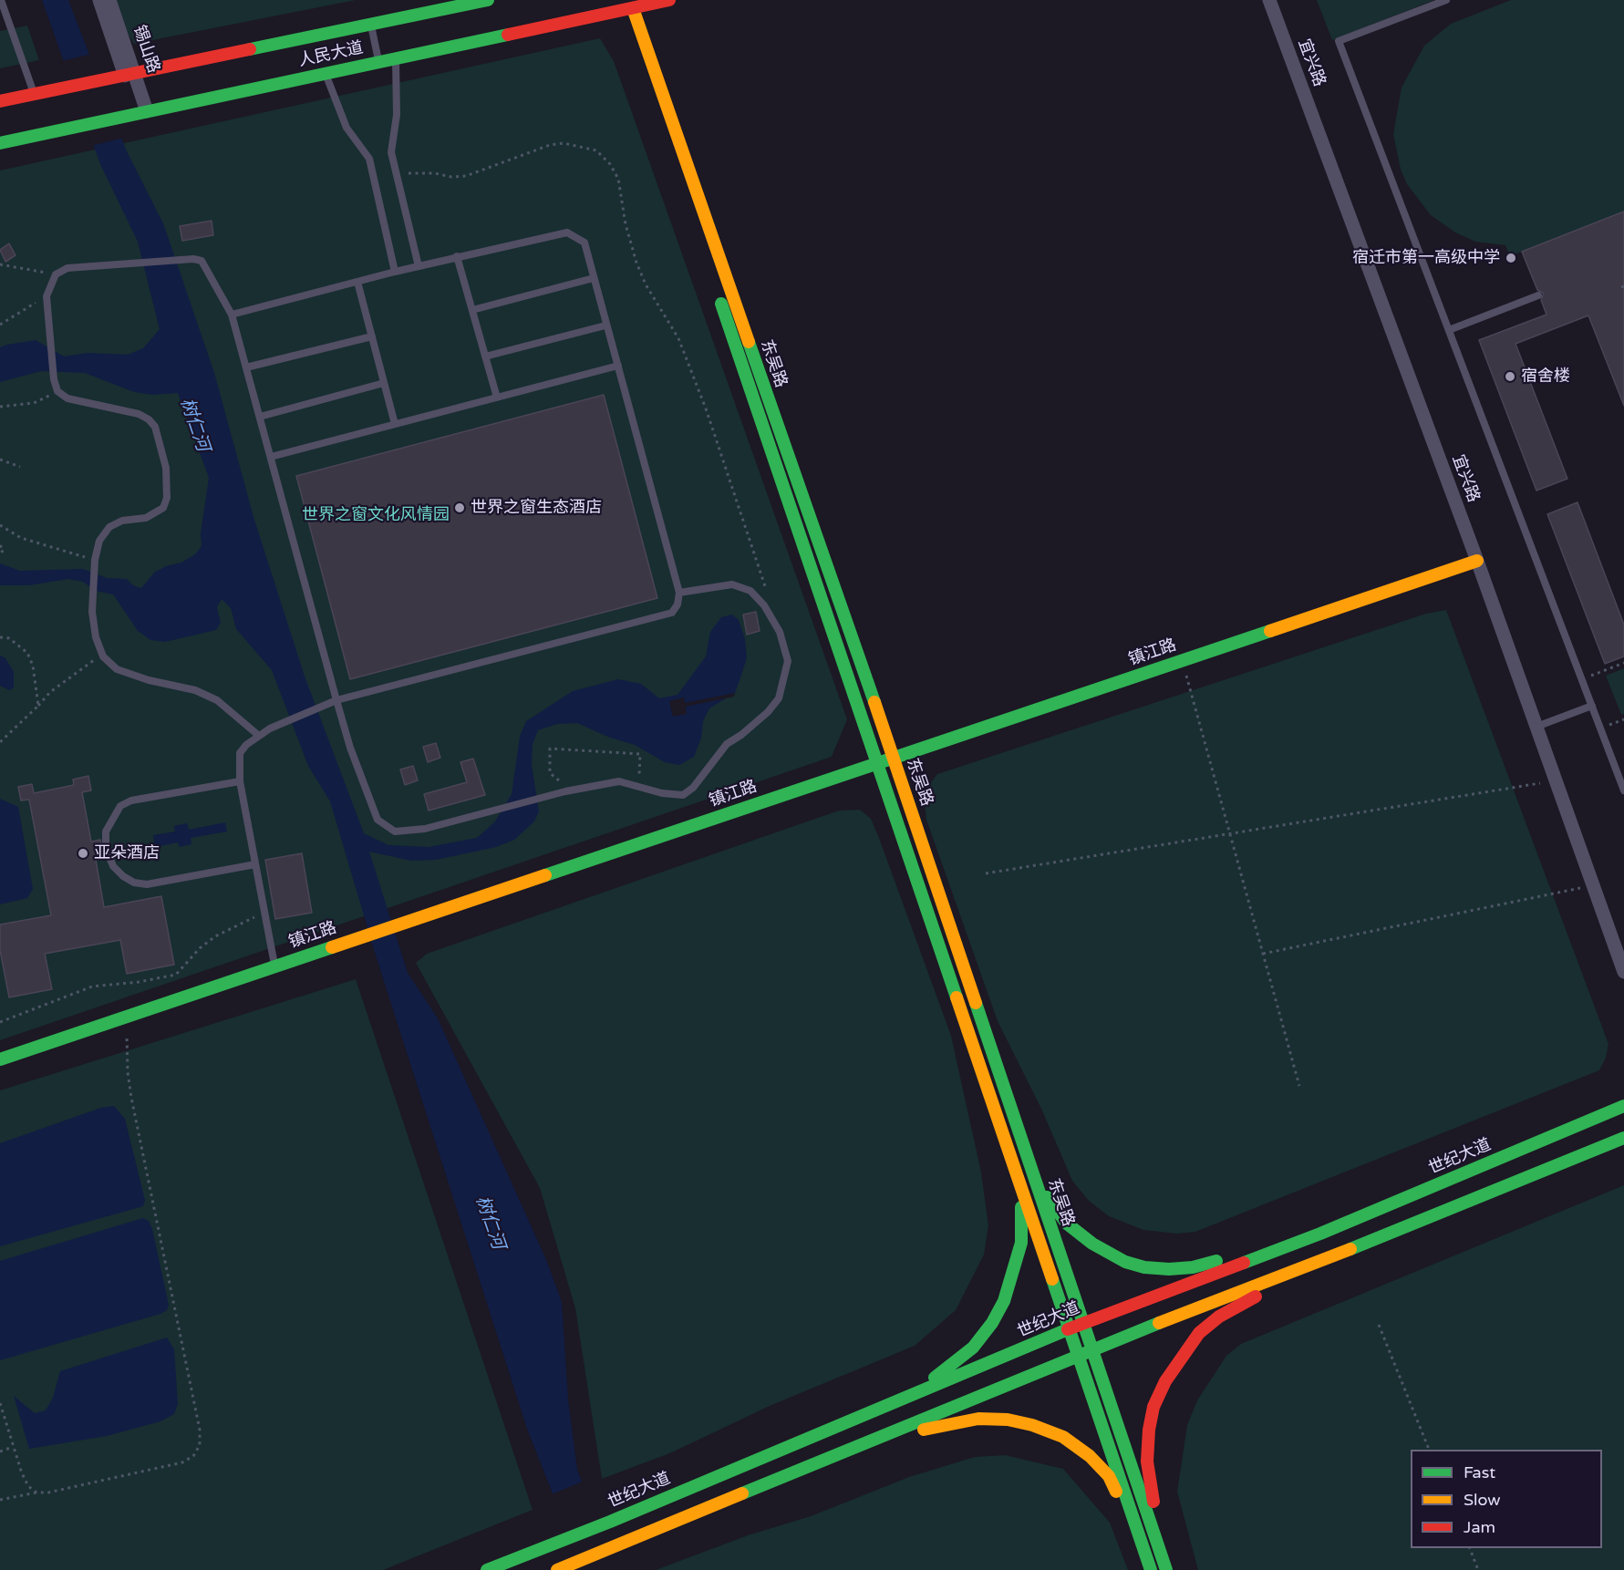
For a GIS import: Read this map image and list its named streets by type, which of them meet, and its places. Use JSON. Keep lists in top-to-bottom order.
{
  "streets": {
    "street": [
      "锡山路",
      "人民大道",
      "宜兴路",
      "东吴路",
      "镇江路",
      "世纪大道"
    ]
  },
  "crossings": [
    ["锡山路", "人民大道"],
    ["人民大道", "东吴路"],
    ["宜兴路", "镇江路"],
    ["东吴路", "镇江路"],
    ["东吴路", "世纪大道"]
  ],
  "water": ["树仁河"],
  "parks": ["世界之窗文化风情园"],
  "places": [
    "宿迁市第一高级中学",
    "宿舍楼",
    "世界之窗生态酒店",
    "亚朵酒店"
  ],
  "legend": ["Fast", "Slow", "Jam"]
}
